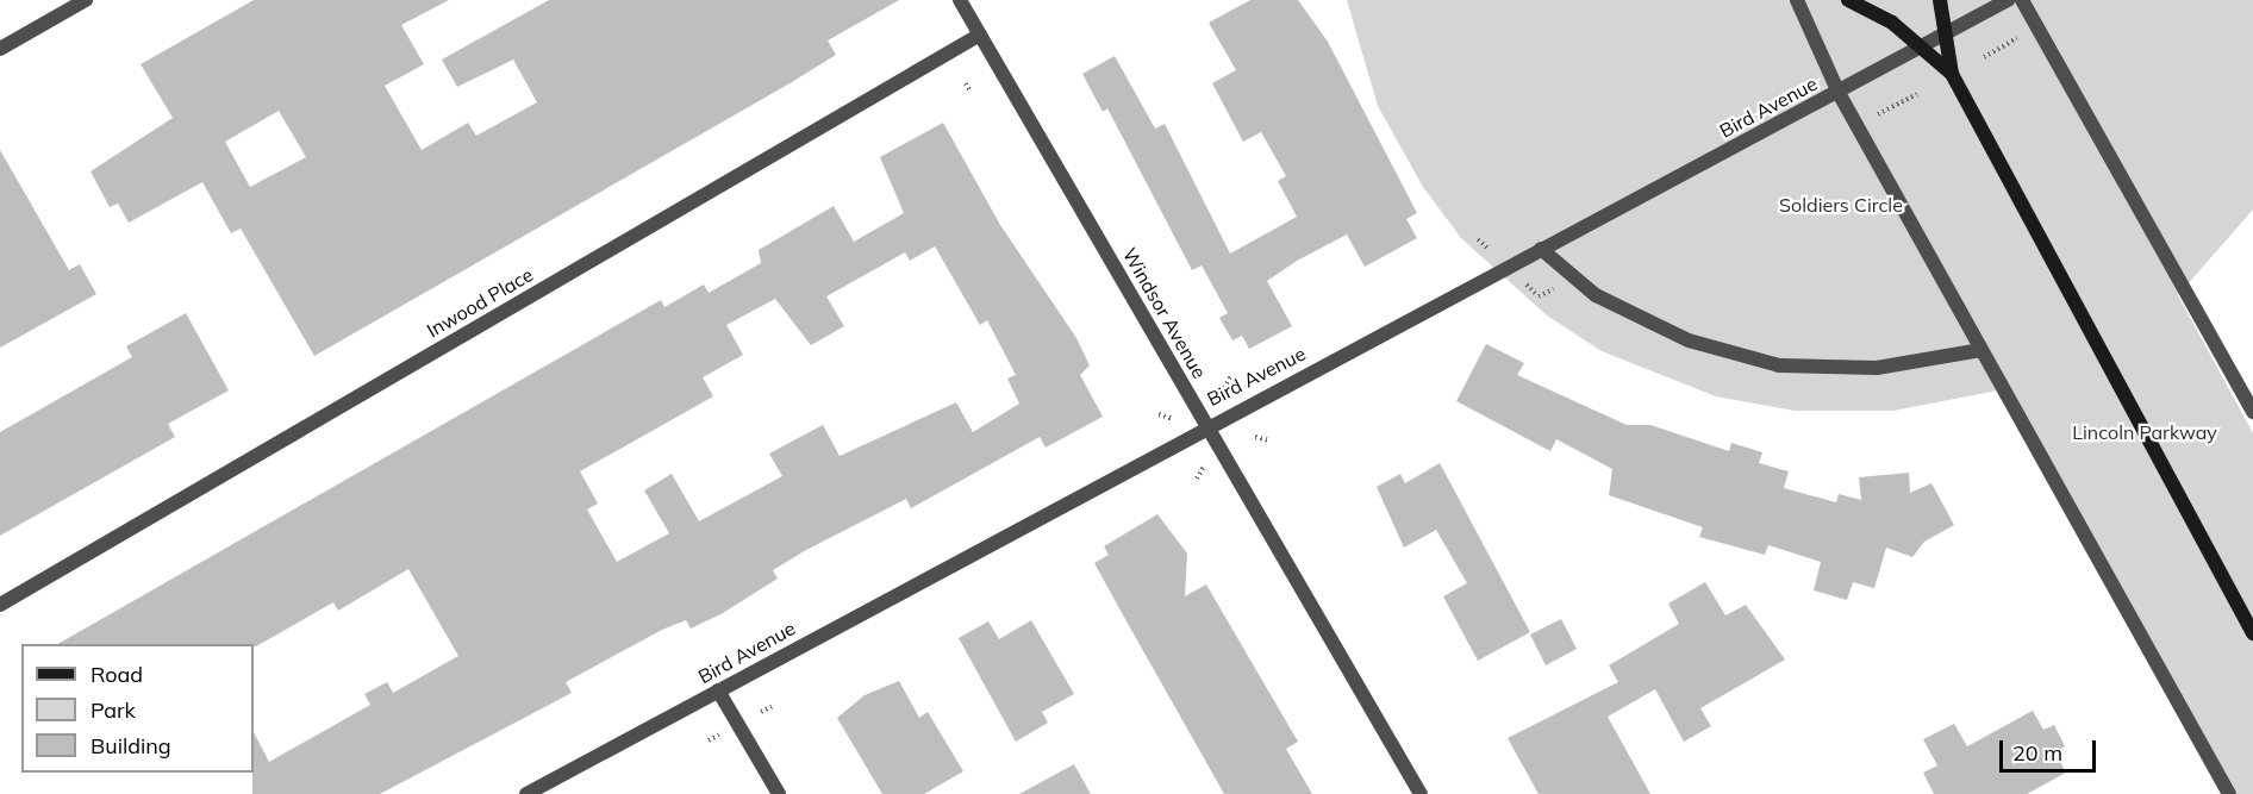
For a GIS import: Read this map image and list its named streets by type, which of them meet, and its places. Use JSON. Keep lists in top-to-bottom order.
{
  "streets": {
    "street": ["Bird Avenue", "Inwood Place", "Windsor Avenue"]
  },
  "crossings": [
    ["Bird Avenue", "Windsor Avenue"],
    ["Inwood Place", "Windsor Avenue"]
  ],
  "parks": ["Soldiers Circle", "Lincoln Parkway"],
  "legend": ["Road", "Park", "Building"],
  "scale_bar": "20 m"
}
